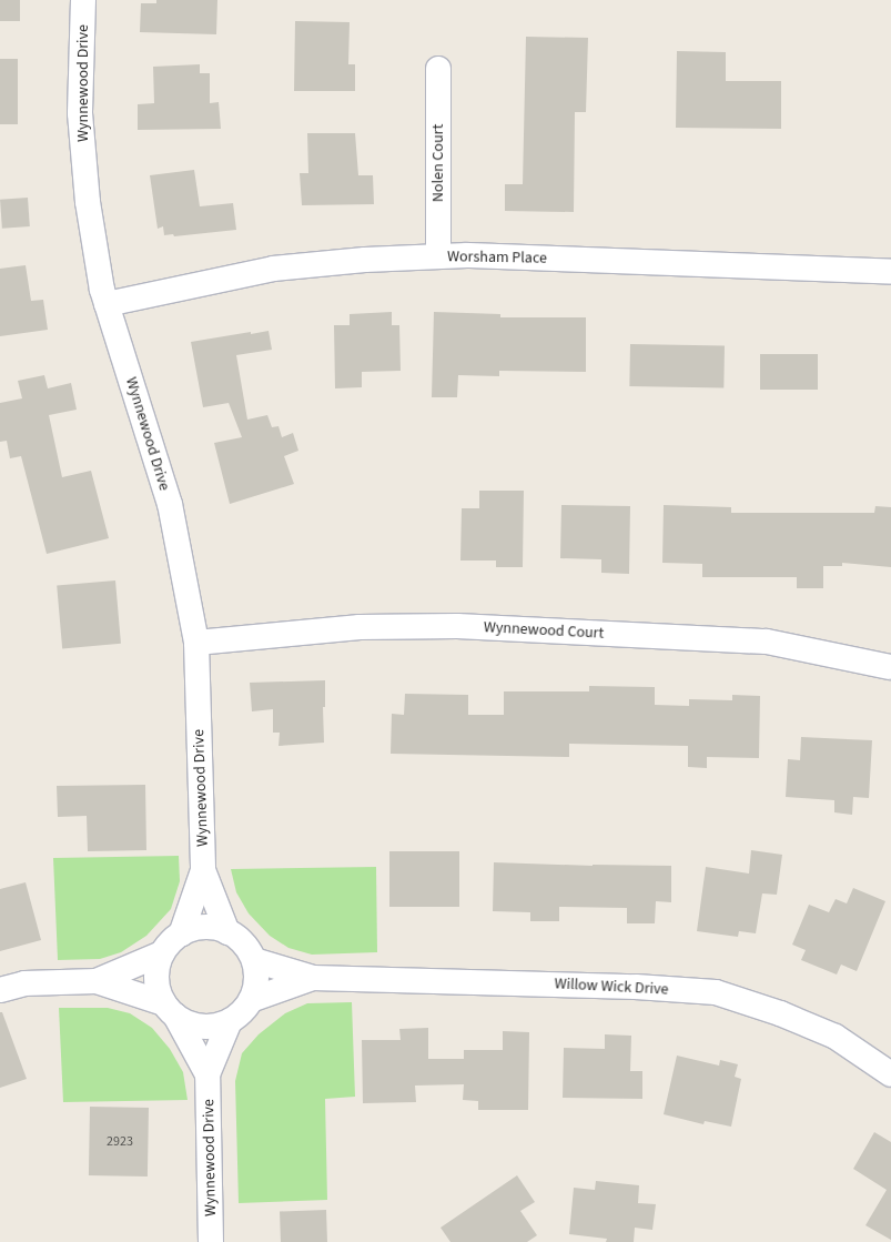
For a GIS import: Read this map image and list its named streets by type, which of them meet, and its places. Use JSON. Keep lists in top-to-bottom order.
{
  "streets": {
    "street": [
      "Wynnewood Drive",
      "Nolen Court",
      "Worsham Place",
      "Wynnewood Court",
      "Willow Wick Drive"
    ]
  },
  "crossings": [
    ["Wynnewood Drive", "Worsham Place"],
    ["Wynnewood Drive", "Wynnewood Court"],
    ["Wynnewood Drive", "Willow Wick Drive"],
    ["Nolen Court", "Worsham Place"]
  ],
  "house_numbers": ["2923"]
}
